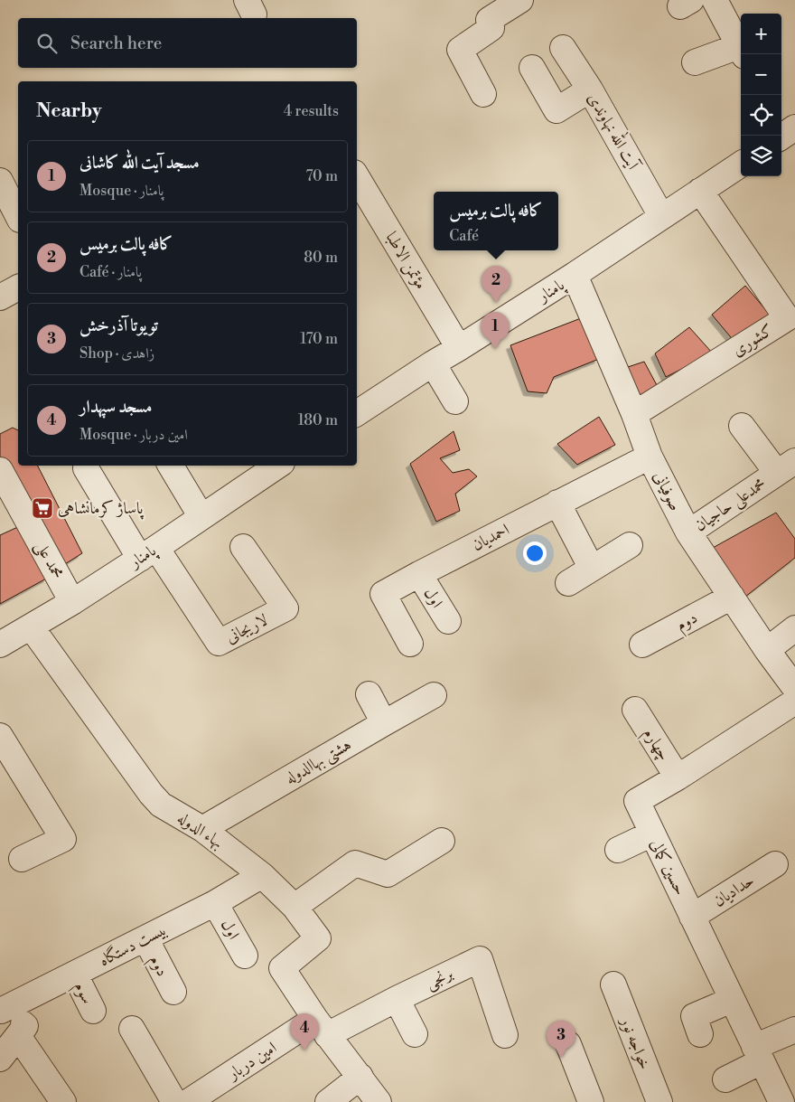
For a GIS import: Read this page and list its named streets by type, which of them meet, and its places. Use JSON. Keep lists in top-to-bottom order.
{
  "streets": {
    "street": [
      "آیت الله نهاوندی",
      "مؤتمن الاطبا",
      "پامنار",
      "کشوری",
      "صوفیانی",
      "محمدعلی حاجیان",
      "احمدیان",
      "محمد علی",
      "اول",
      "دوم",
      "لاریجانی",
      "چهارم",
      "هشتی بهاالدوله",
      "بهاء الدوله",
      "حسین کمالی",
      "حدادیان",
      "بیست دستگاه",
      "برنجی",
      "سوم",
      "خواجه نور",
      "امین دربار"
    ]
  },
  "crossings": [
    ["آیت الله نهاوندی", "پامنار"],
    ["مؤتمن الاطبا", "پامنار"],
    ["پامنار", "کشوری"],
    ["پامنار", "صوفیانی"],
    ["پامنار", "محمد علی"],
    ["پامنار", "لاریجانی"],
    ["پامنار", "بهاء الدوله"],
    ["کشوری", "صوفیانی"],
    ["صوفیانی", "محمدعلی حاجیان"],
    ["صوفیانی", "احمدیان"],
    ["صوفیانی", "دوم"],
    ["احمدیان", "اول"],
    ["اول", "بیست دستگاه"],
    ["دوم", "بیست دستگاه"],
    ["چهارم", "حسین کمالی"],
    ["هشتی بهاالدوله", "بهاء الدوله"],
    ["بهاء الدوله", "بیست دستگاه"],
    ["بهاء الدوله", "برنجی"],
    ["بهاء الدوله", "امین دربار"],
    ["حسین کمالی", "حدادیان"],
    ["بیست دستگاه", "سوم"],
    ["برنجی", "امین دربار"]
  ],
  "places": {
    "supermarket": ["پاساژ کرمانشاهی"]
  },
  "page": {
    "map_buttons": ["+", "−"],
    "search": "Search here",
    "heading": ["Nearby", "4 results"],
    "list": [
      {
        "mark": "1",
        "name": "مسجد آیت الله کاشانی",
        "note": "Mosque · پامنار",
        "value": "70 m"
      },
      {
        "mark": "2",
        "name": "کافه پالت برمیس",
        "note": "Café · پامنار",
        "value": "80 m"
      },
      {
        "mark": "3",
        "name": "تویوتا آذرخش",
        "note": "Shop · زاهدی",
        "value": "170 m"
      },
      {
        "mark": "4",
        "name": "مسجد سپهدار",
        "note": "Mosque · امین دربار",
        "value": "180 m"
      }
    ],
    "popup": ["کافه پالت برمیس", "Café"],
    "pins": [
      "2",
      "1",
      "4",
      "3"
    ]
  }
}
